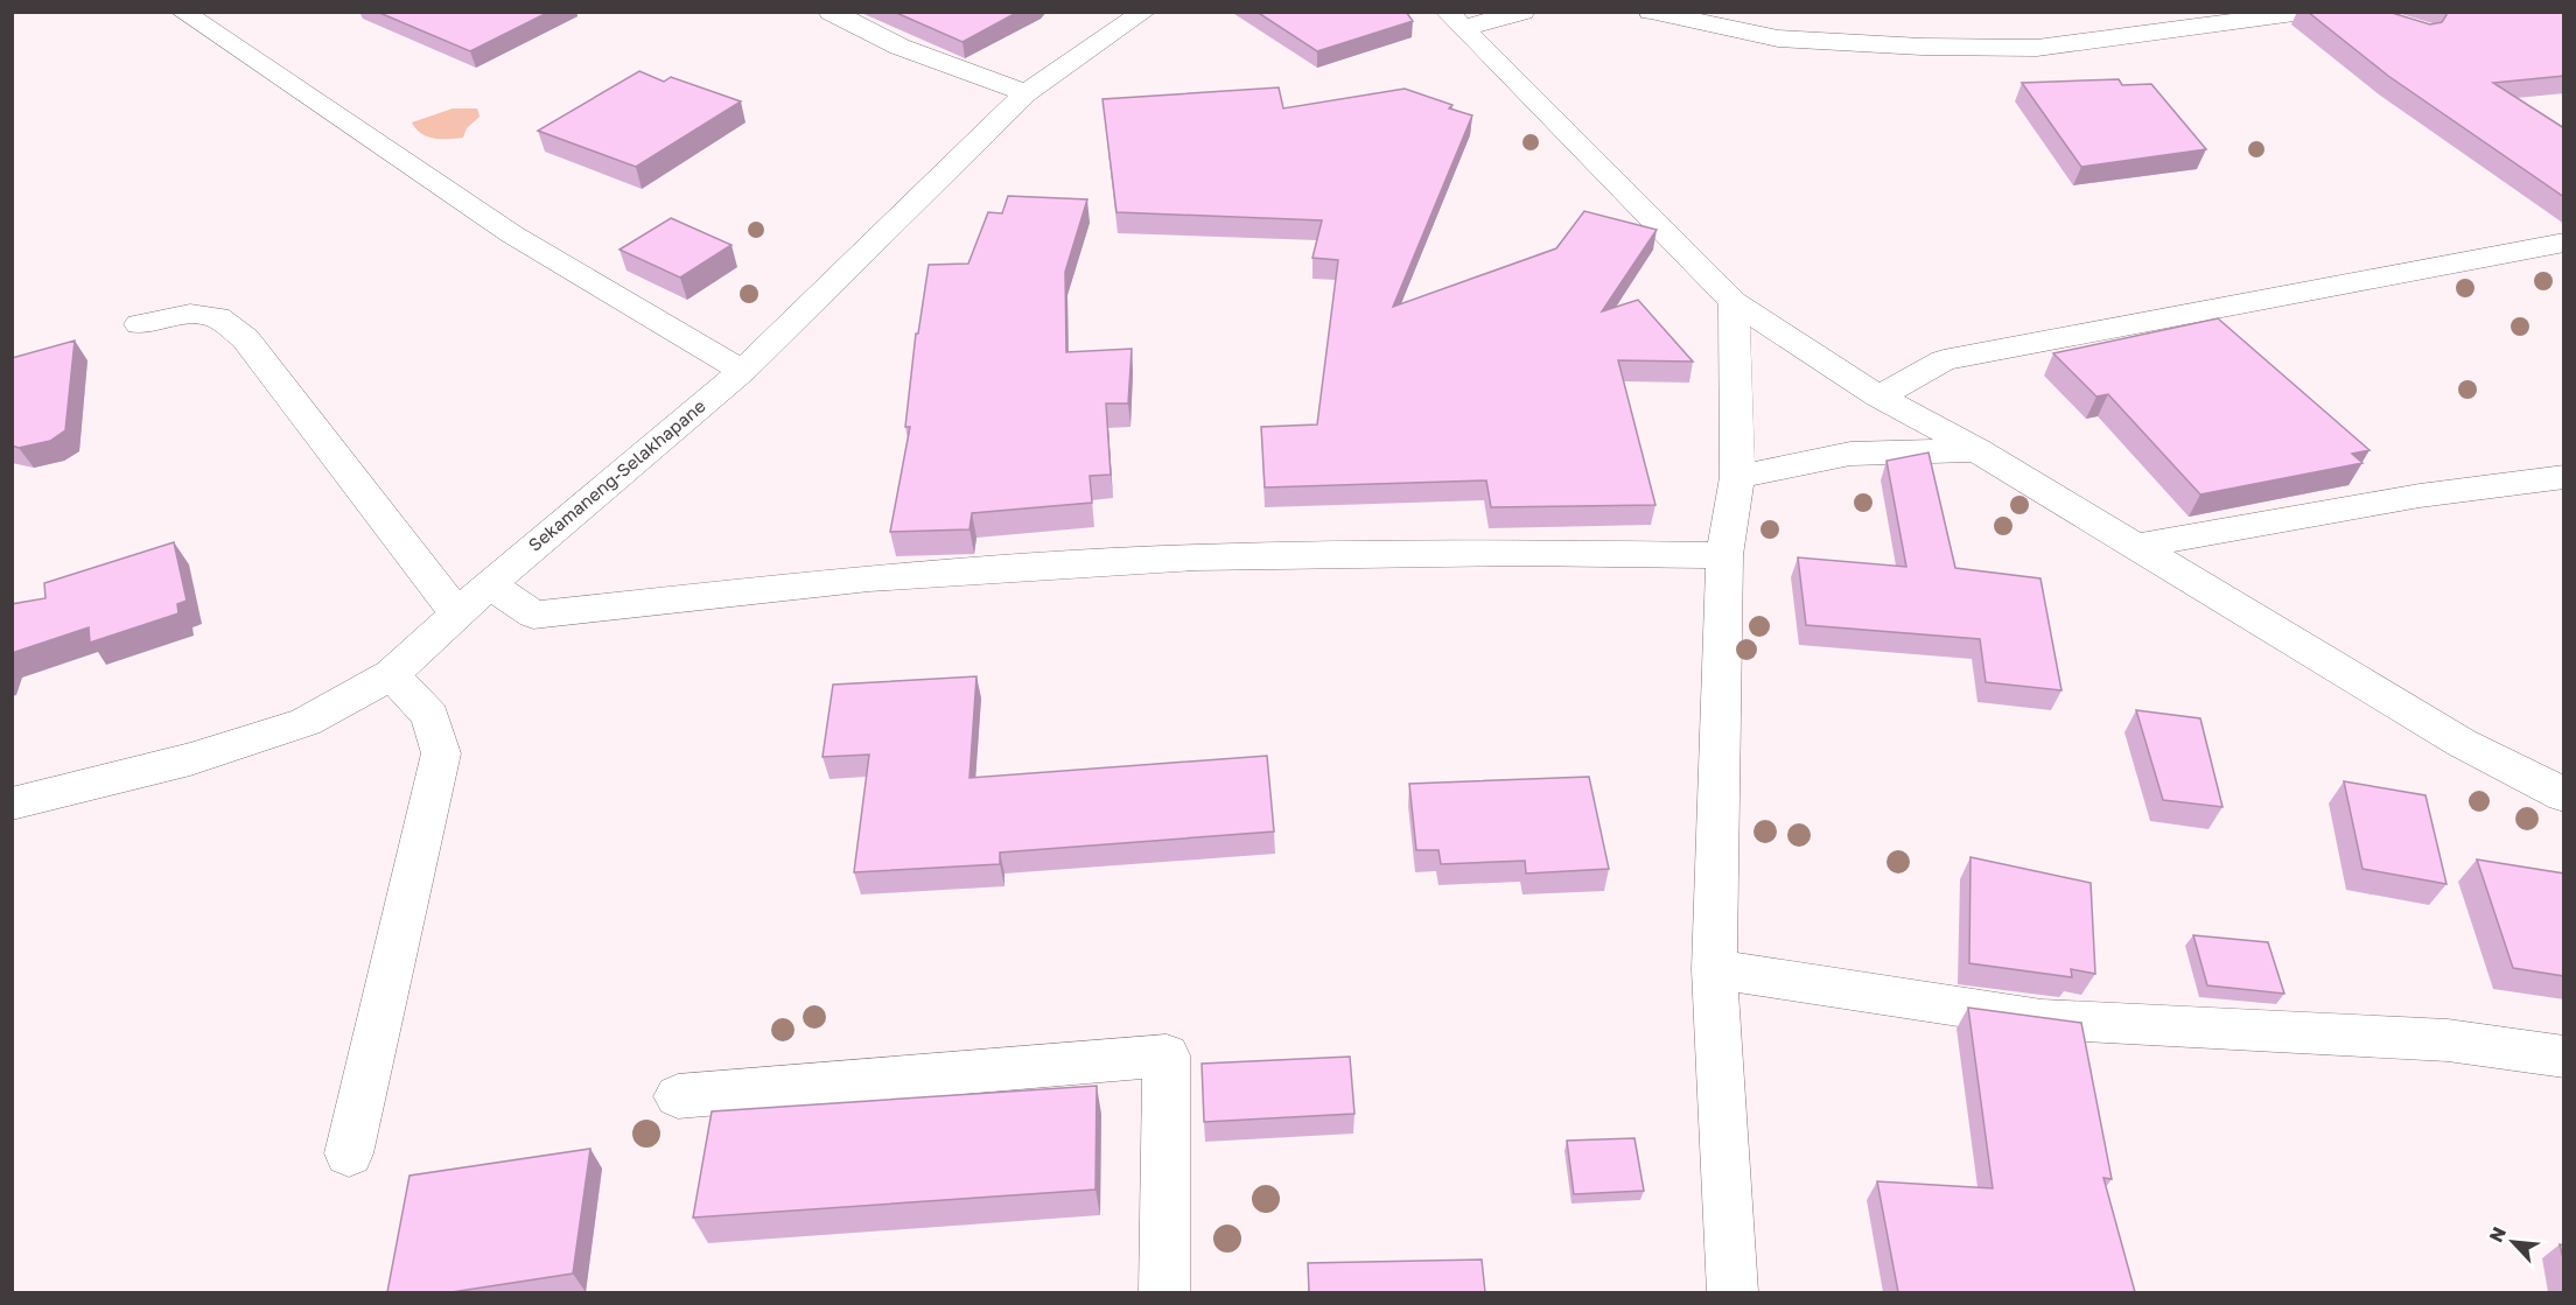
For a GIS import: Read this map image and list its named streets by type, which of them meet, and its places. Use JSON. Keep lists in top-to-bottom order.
{
  "streets": {
    "street": ["Sekamaneng-Selakhapane"]
  },
  "north": "top left"
}
